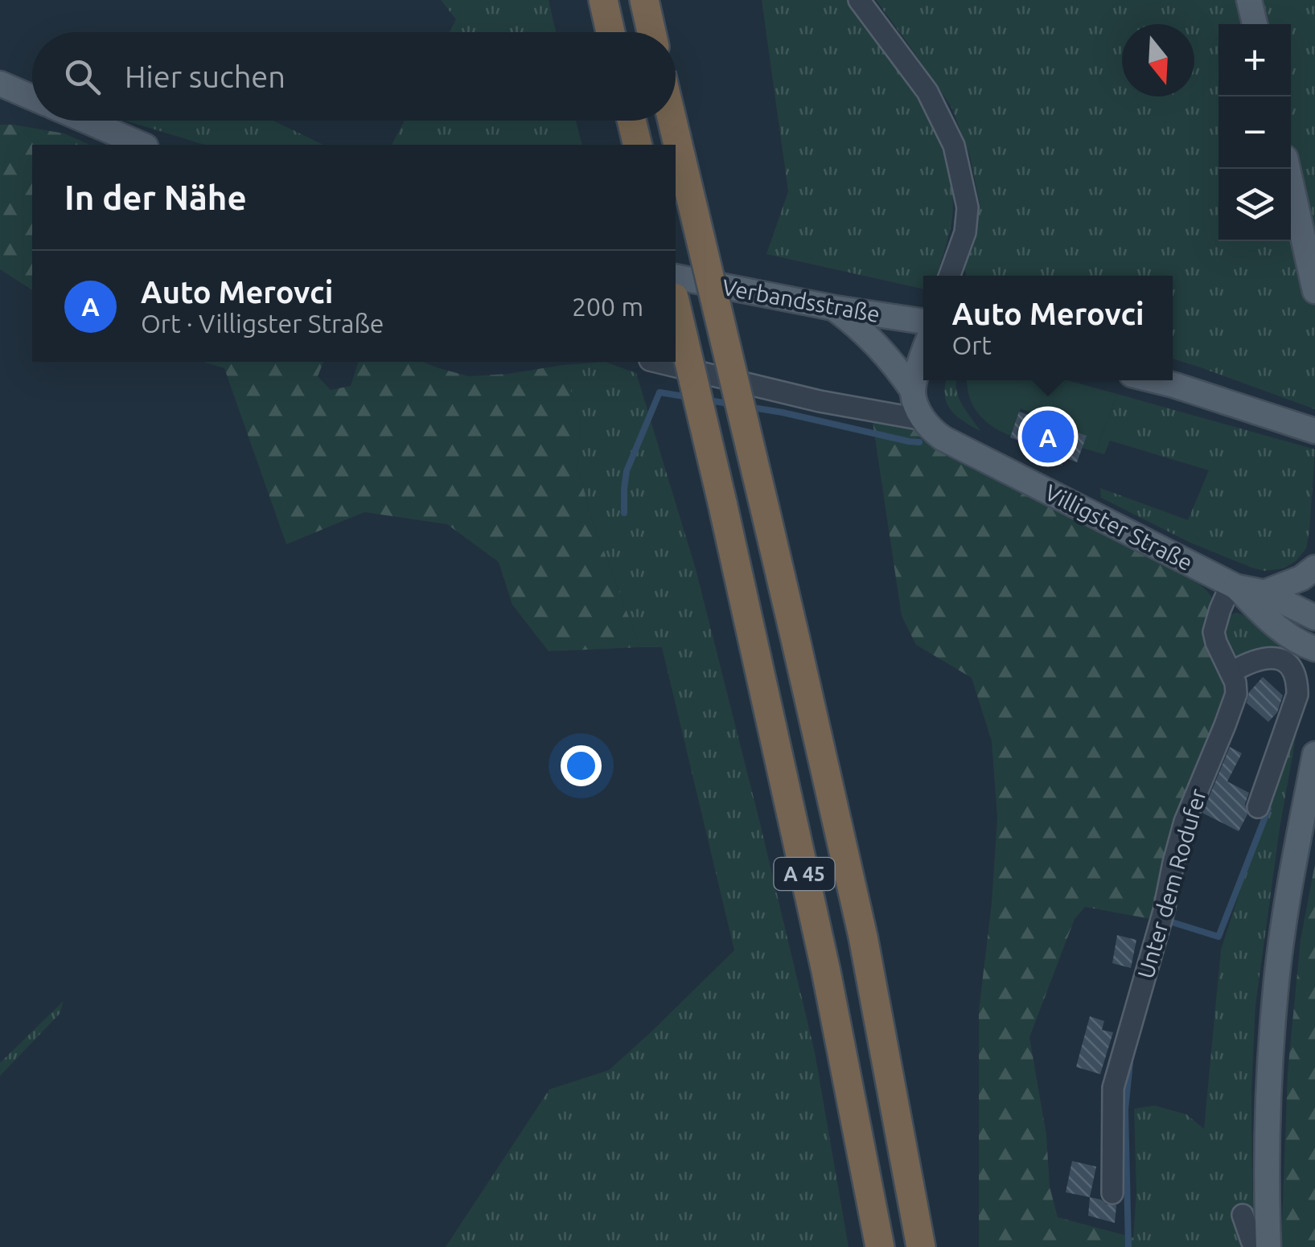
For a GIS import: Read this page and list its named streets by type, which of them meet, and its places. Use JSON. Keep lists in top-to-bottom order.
{
  "streets": {
    "highway": ["A 45"],
    "main road": ["Verbandsstraße", "Villigster Straße"],
    "street": ["Unter dem Rodufer"]
  },
  "crossings": [
    ["Villigster Straße", "Unter dem Rodufer"]
  ],
  "north": "bottom",
  "page": {
    "map_buttons": ["+", "−"],
    "search": "Hier suchen",
    "heading": "In der Nähe",
    "list": [
      {
        "mark": "A",
        "name": "Auto Merovci",
        "note": "Ort · Villigster Straße",
        "value": "200 m"
      }
    ],
    "popup": ["Auto Merovci", "Ort"],
    "pins": "A"
  }
}
